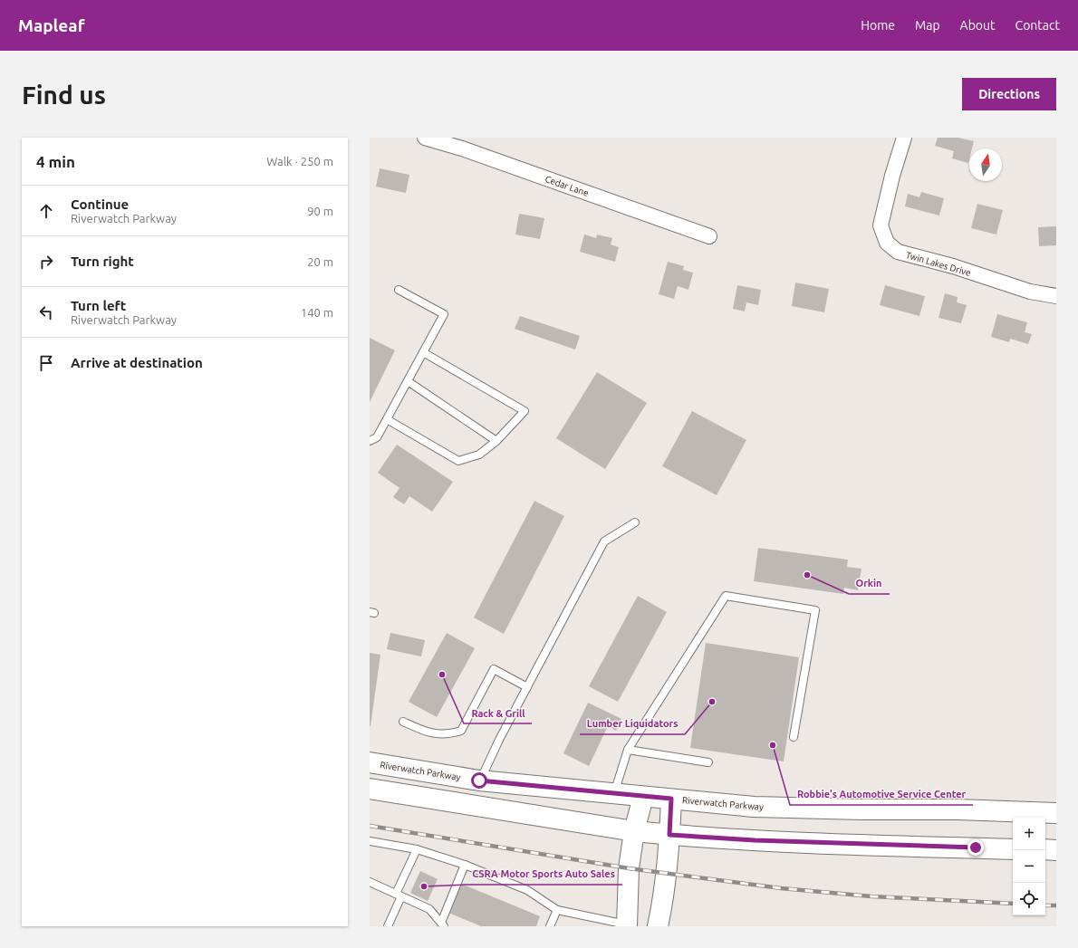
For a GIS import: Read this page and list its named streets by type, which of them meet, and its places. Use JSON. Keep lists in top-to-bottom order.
{
  "streets": {
    "main road": ["Riverwatch Parkway"],
    "street": ["Cedar Lane", "Twin Lakes Drive"]
  },
  "places": [
    "Orkin",
    "Rack & Grill",
    "Lumber Liquidators",
    "Robbie's Automotive Service Center",
    "CSRA Motor Sports Auto Sales"
  ],
  "north": "top",
  "page": {
    "header": "Mapleaf",
    "nav": [
      "Home",
      "Map",
      "About",
      "Contact"
    ],
    "buttons": "Directions",
    "title": "Find us",
    "heading": ["4 min", "Walk · 250 m"],
    "list": [
      ["Continue", "Riverwatch Parkway", "90 m"],
      ["Turn right", "20 m"],
      ["Turn left", "Riverwatch Parkway", "140 m"],
      "Arrive at destination"
    ],
    "map_buttons": ["+", "−"]
  }
}
